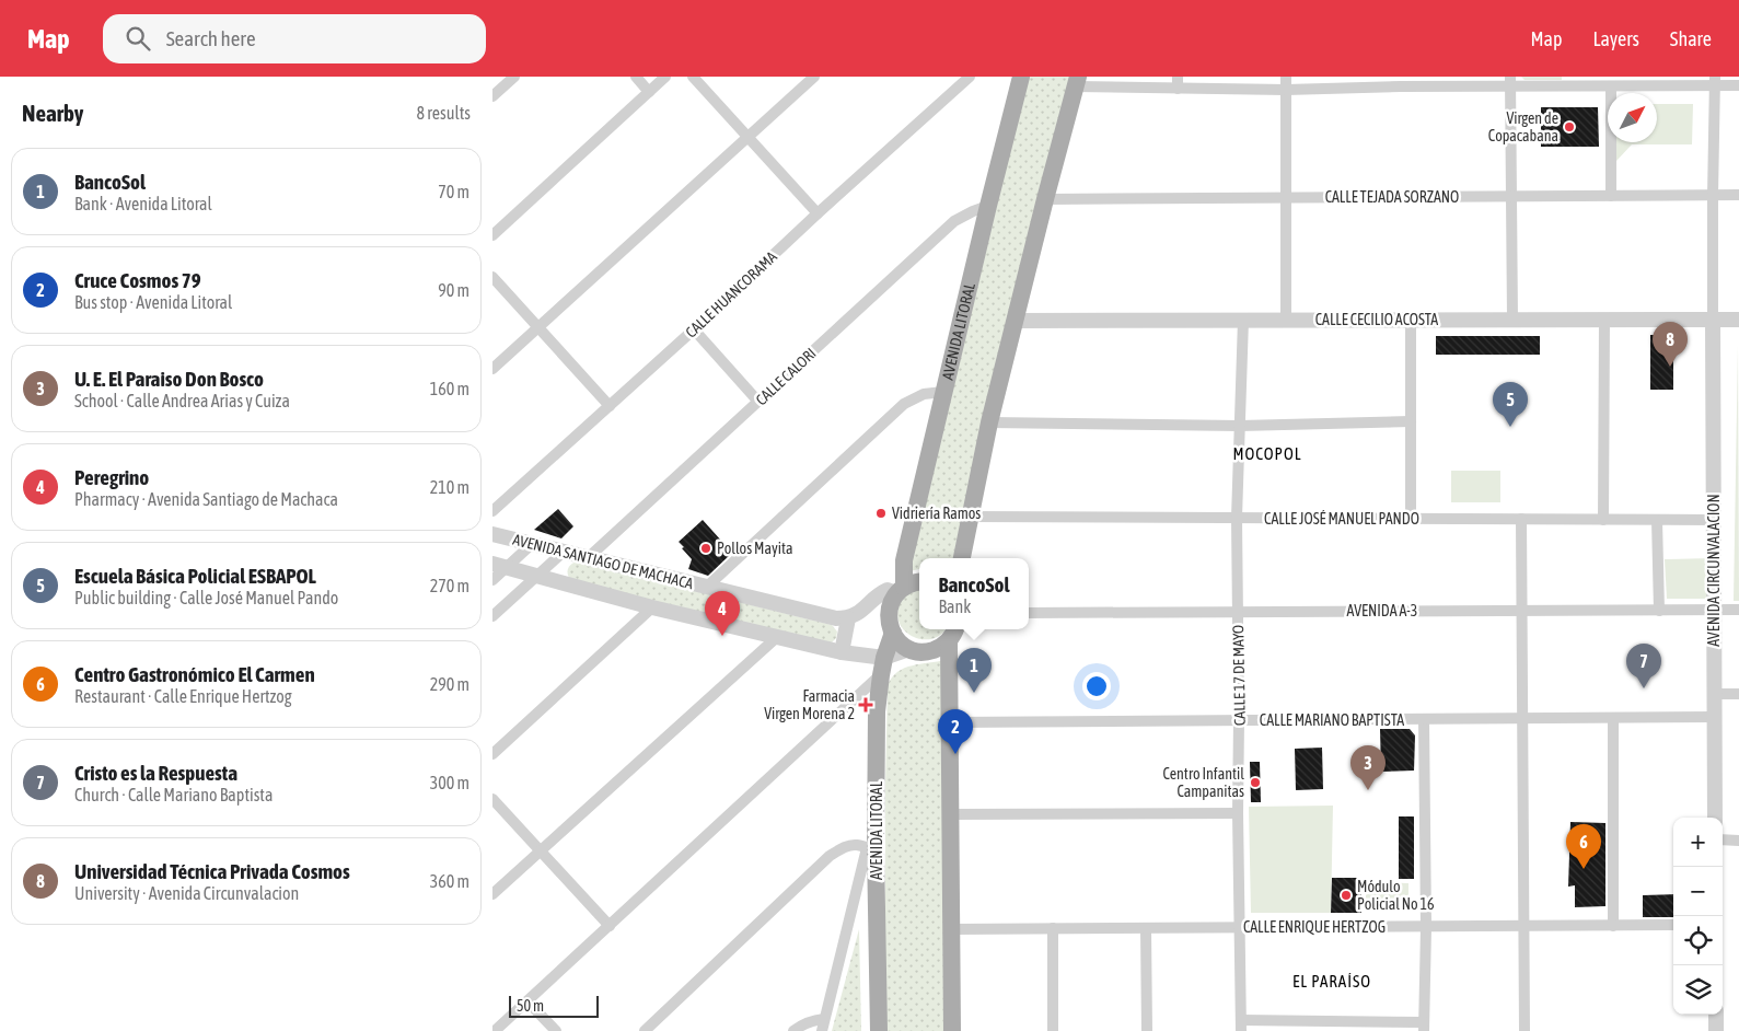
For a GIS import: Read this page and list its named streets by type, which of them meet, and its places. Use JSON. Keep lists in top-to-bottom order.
{
  "streets": {
    "main road": ["AVENIDA LITORAL"],
    "street": [
      "CALLE TEJADA SORZANO",
      "CALLE HUANCORAMA",
      "CALLE CECILIO ACOSTA",
      "CALLE CALORI",
      "CALLE JOSÉ MANUEL PANDO",
      "AVENIDA SANTIAGO DE MACHACA",
      "AVENIDA CIRCUNVALACION",
      "AVENIDA A-3",
      "CALLE 17 DE MAYO",
      "CALLE MARIANO BAPTISTA",
      "CALLE ENRIQUE HERTZOG"
    ]
  },
  "crossings": [
    ["CALLE CECILIO ACOSTA", "AVENIDA CIRCUNVALACION"],
    ["CALLE CECILIO ACOSTA", "CALLE 17 DE MAYO"],
    ["AVENIDA LITORAL", "CALLE CALORI"],
    ["AVENIDA LITORAL", "AVENIDA SANTIAGO DE MACHACA"],
    ["CALLE CALORI", "AVENIDA SANTIAGO DE MACHACA"],
    ["CALLE JOSÉ MANUEL PANDO", "AVENIDA CIRCUNVALACION"],
    ["CALLE JOSÉ MANUEL PANDO", "CALLE 17 DE MAYO"],
    ["AVENIDA CIRCUNVALACION", "AVENIDA A-3"],
    ["AVENIDA CIRCUNVALACION", "CALLE MARIANO BAPTISTA"],
    ["AVENIDA A-3", "CALLE 17 DE MAYO"],
    ["CALLE 17 DE MAYO", "CALLE MARIANO BAPTISTA"],
    ["CALLE 17 DE MAYO", "CALLE ENRIQUE HERTZOG"]
  ],
  "districts": ["MOCOPOL", "EL PARAÍSO"],
  "places": {
    "other": [
      "Virgen de Copacabana",
      "Vidriería Ramos",
      "Pollos Mayita",
      "Centro Infantil Campanitas",
      "Módulo Policial No 16"
    ],
    "health": ["Farmacia Virgen Morena 2"]
  },
  "scale_bar": "50 m",
  "north": "top right",
  "page": {
    "header": "Map",
    "search": "Search here",
    "nav": ["Map", "Layers", "Share"],
    "heading": ["Nearby", "8 results"],
    "list": [
      {
        "mark": "1",
        "name": "BancoSol",
        "note": "Bank · Avenida Litoral",
        "value": "70 m"
      },
      {
        "mark": "2",
        "name": "Cruce Cosmos 79",
        "note": "Bus stop · Avenida Litoral",
        "value": "90 m"
      },
      {
        "mark": "3",
        "name": "U. E. El Paraiso Don Bosco",
        "note": "School · Calle Andrea Arias y Cuiza",
        "value": "160 m"
      },
      {
        "mark": "4",
        "name": "Peregrino",
        "note": "Pharmacy · Avenida Santiago de Machaca",
        "value": "210 m"
      },
      {
        "mark": "5",
        "name": "Escuela Básica Policial ESBAPOL",
        "note": "Public building · Calle José Manuel Pando",
        "value": "270 m"
      },
      {
        "mark": "6",
        "name": "Centro Gastronómico El Carmen",
        "note": "Restaurant · Calle Enrique Hertzog",
        "value": "290 m"
      },
      {
        "mark": "7",
        "name": "Cristo es la Respuesta",
        "note": "Church · Calle Mariano Baptista",
        "value": "300 m"
      },
      {
        "mark": "8",
        "name": "Universidad Técnica Privada Cosmos",
        "note": "University · Avenida Circunvalacion",
        "value": "360 m"
      }
    ],
    "pins": [
      "8",
      "5",
      "4",
      "7",
      "1",
      "2",
      "3",
      "6"
    ],
    "popup": ["BancoSol", "Bank"],
    "map_buttons": ["+", "−"],
    "scale": "50 m"
  }
}
